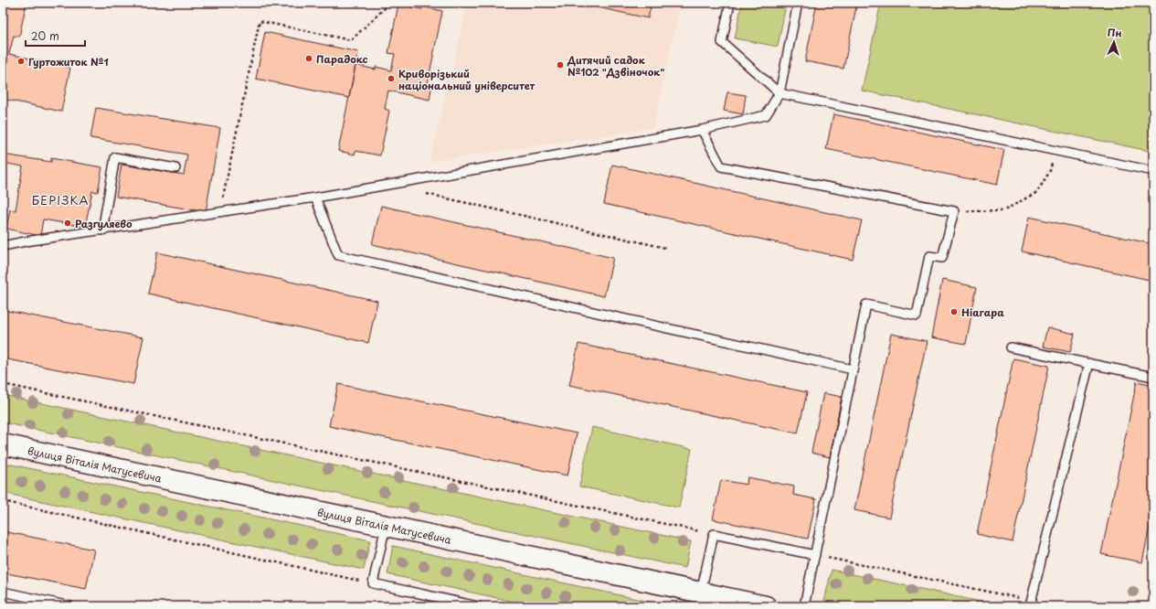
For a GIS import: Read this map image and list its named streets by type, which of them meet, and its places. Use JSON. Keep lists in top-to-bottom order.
{
  "streets": {
    "street": ["вулиця Віталія Матусевича"]
  },
  "districts": ["БЕРІЗКА"],
  "places": [
    "Парадокс",
    "Гуртожиток №1",
    "Дитячий садок №102 \"Дзвіночок\"",
    "Криворізький національний університет",
    "Разгуляево",
    "Ніагара"
  ],
  "scale_bar": "20 m",
  "north": "top"
}
